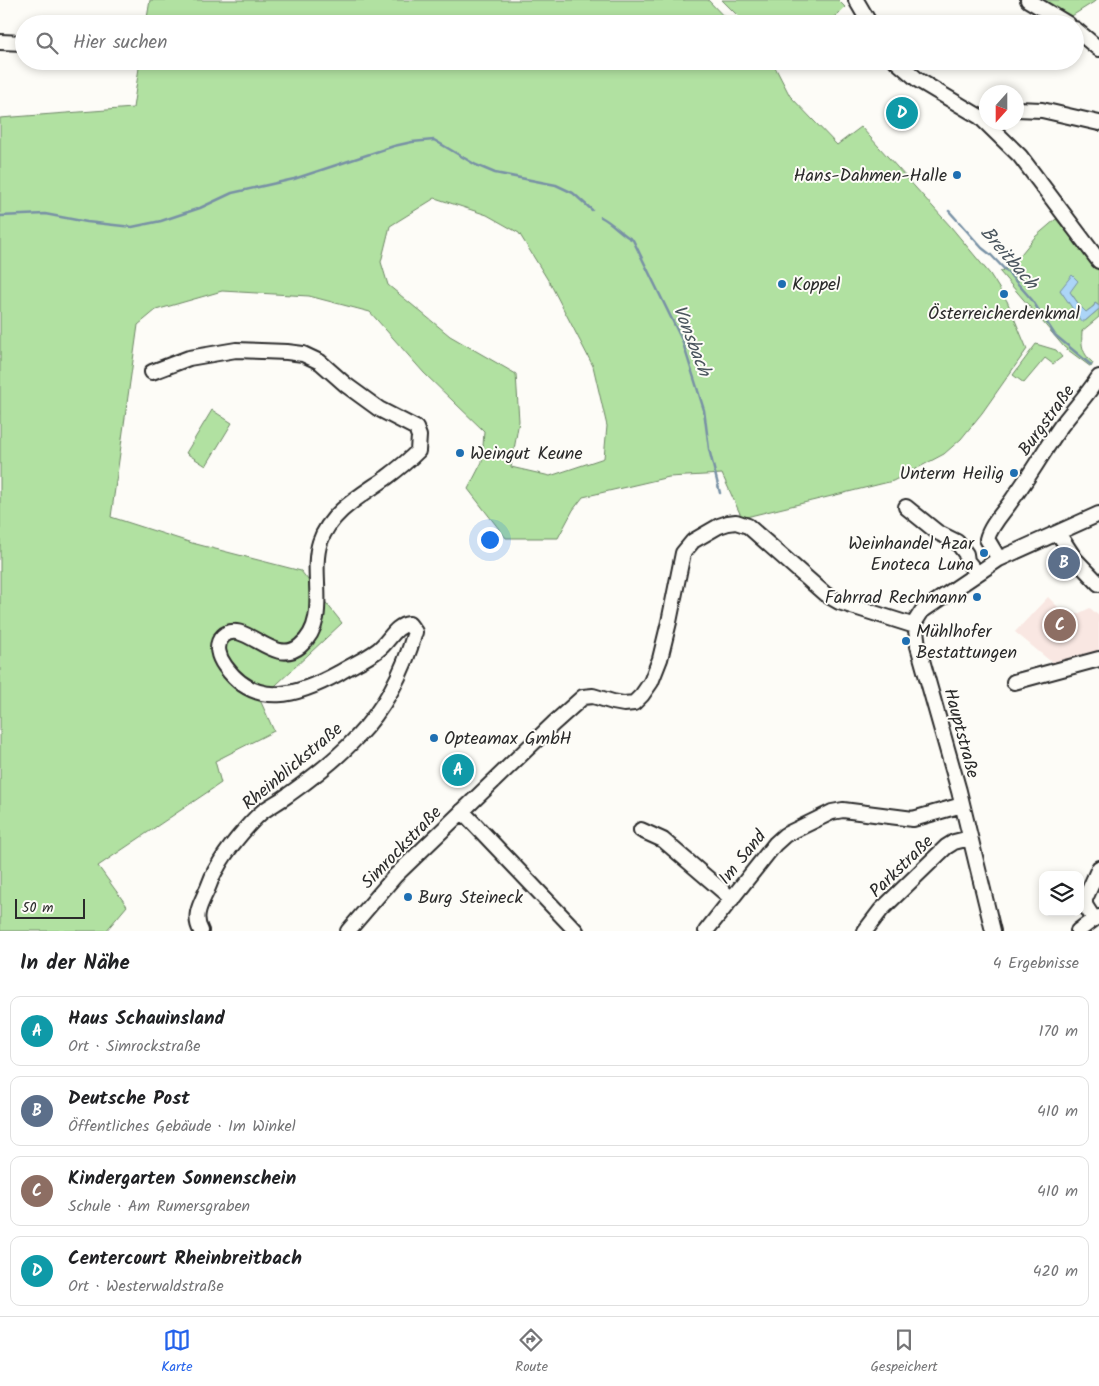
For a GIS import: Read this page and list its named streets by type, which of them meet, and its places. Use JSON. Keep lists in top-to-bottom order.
{
  "streets": {
    "street": [
      "Burgstraße",
      "Hauptstraße",
      "Rheinblickstraße",
      "Simrockstraße",
      "Im Sand",
      "Parkstraße"
    ]
  },
  "crossings": [
    ["Hauptstraße", "Simrockstraße"],
    ["Hauptstraße", "Im Sand"],
    ["Hauptstraße", "Parkstraße"]
  ],
  "water": ["Breitbach", "Vonsbach"],
  "places": [
    "Hans-Dahmen-Halle",
    "Koppel",
    "Österreicherdenkmal",
    "Weingut Keune",
    "Unterm Heilig",
    "Weinhandel Azar Enoteca Luna",
    "Fahrrad Rechmann",
    "Mühlhofer Bestattungen",
    "Opteamax GmbH",
    "Burg Steineck"
  ],
  "scale_bar": "50 m",
  "north": "bottom",
  "page": {
    "search": "Hier suchen",
    "pins": [
      "D",
      "B",
      "C",
      "A"
    ],
    "scale": "50 m",
    "heading": ["In der Nähe", "4 Ergebnisse"],
    "list": [
      {
        "mark": "A",
        "name": "Haus Schauinsland",
        "note": "Ort · Simrockstraße",
        "value": "170 m"
      },
      {
        "mark": "B",
        "name": "Deutsche Post",
        "note": "Öffentliches Gebäude · Im Winkel",
        "value": "410 m"
      },
      {
        "mark": "C",
        "name": "Kindergarten Sonnenschein",
        "note": "Schule · Am Rumersgraben",
        "value": "410 m"
      },
      {
        "mark": "D",
        "name": "Centercourt Rheinbreitbach",
        "note": "Ort · Westerwaldstraße",
        "value": "420 m"
      }
    ],
    "nav": ["Karte", "Route", "Gespeichert"]
  }
}
